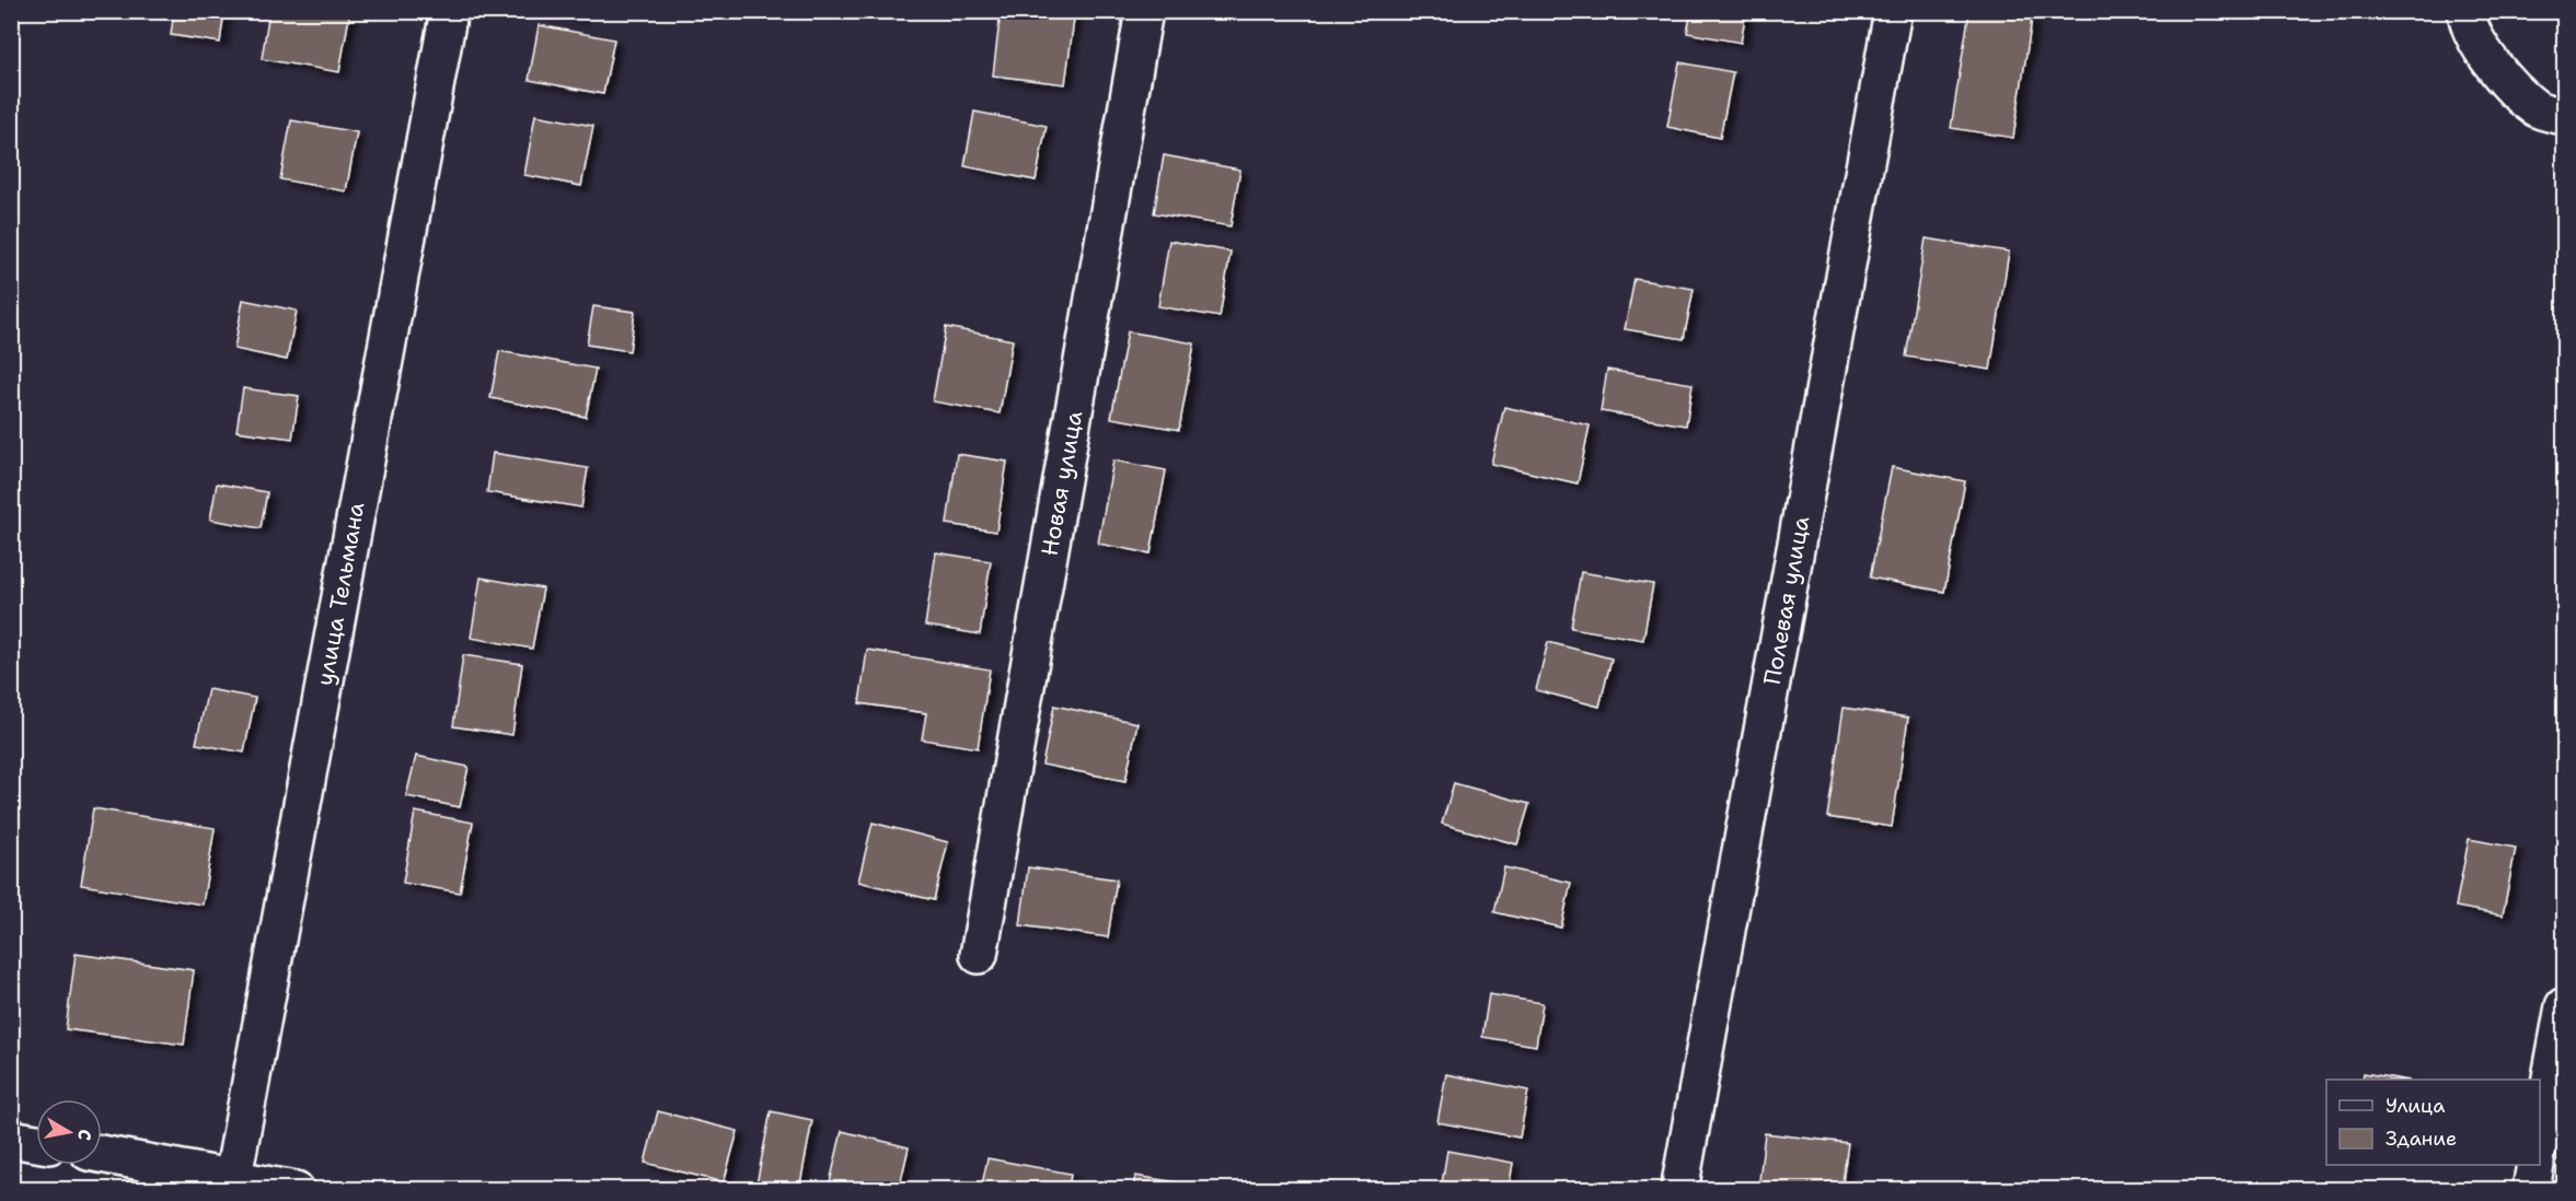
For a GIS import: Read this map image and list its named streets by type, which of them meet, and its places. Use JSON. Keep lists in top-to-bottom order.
{
  "streets": {
    "street": ["Новая улица", "улица Тельмана", "Полевая улица"]
  },
  "legend": ["Улица", "Здание"],
  "north": "right"
}
